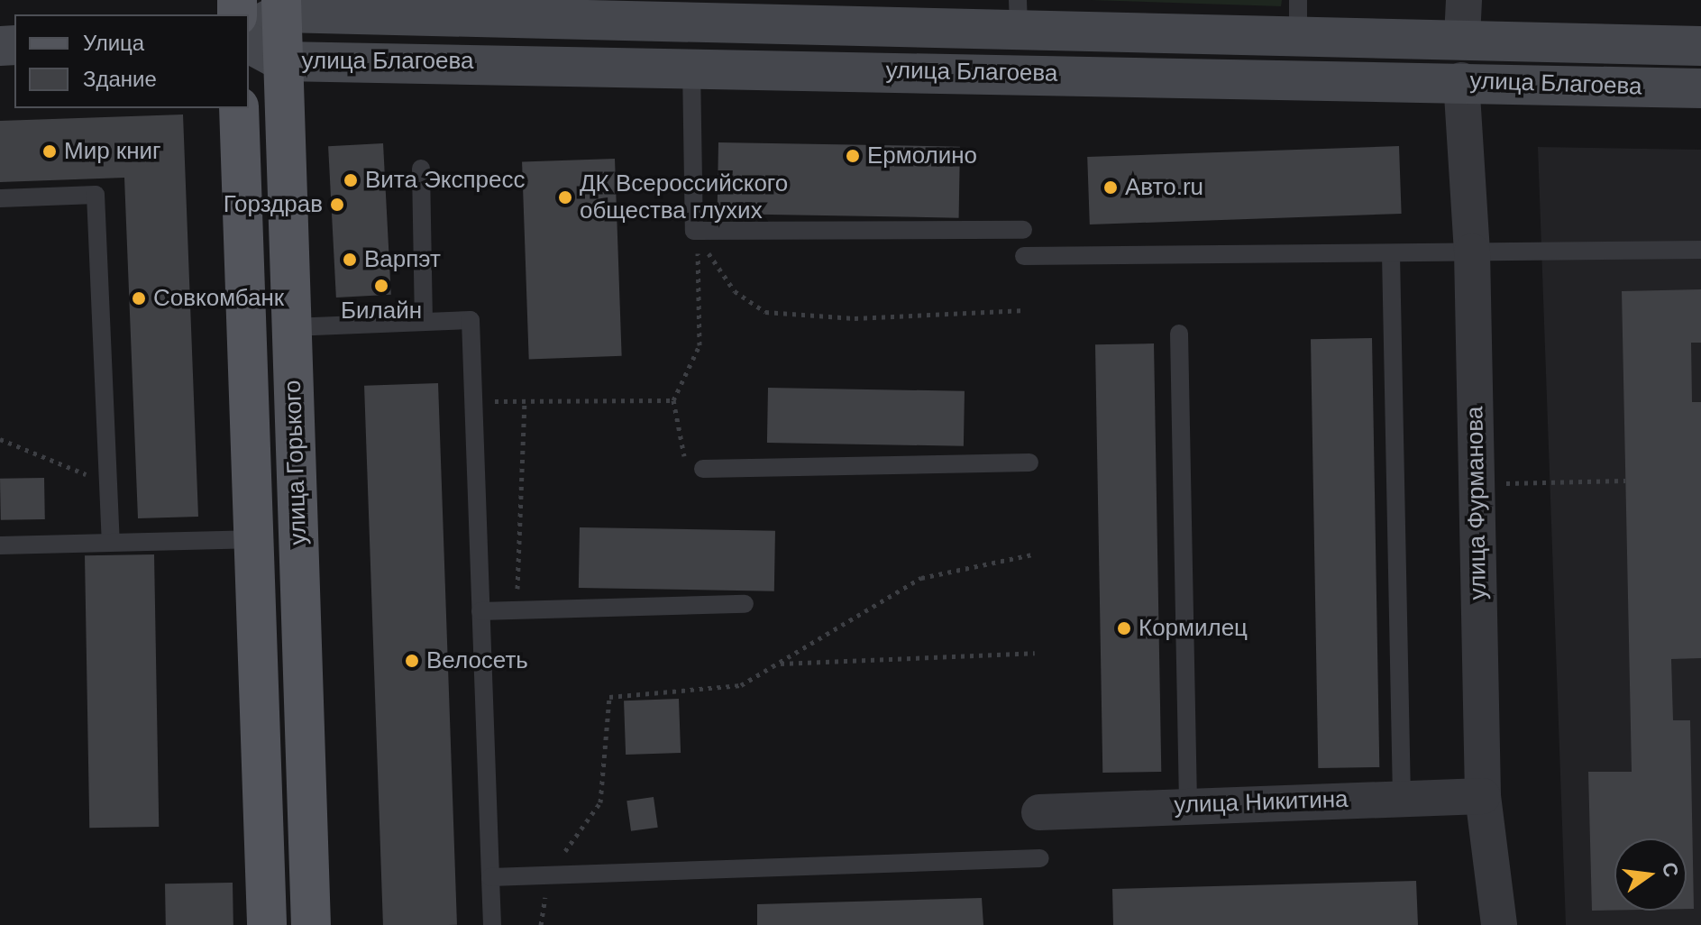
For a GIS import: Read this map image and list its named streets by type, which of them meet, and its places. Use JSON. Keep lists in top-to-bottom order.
{
  "streets": {
    "main road": ["улица Благоева", "улица Горького"],
    "street": ["улица Фурманова", "улица Никитина"]
  },
  "crossings": [
    ["улица Благоева", "улица Горького"],
    ["улица Благоева", "улица Фурманова"],
    ["улица Фурманова", "улица Никитина"]
  ],
  "places": [
    "Мир книг",
    "Ермолино",
    "Вита Экспресс",
    "Авто.ru",
    "ДК Всероссийского общества глухих",
    "Горздрав",
    "Варпэт",
    "Билайн",
    "Совкомбанк",
    "Кормилец",
    "Велосеть"
  ],
  "legend": ["Улица", "Здание"],
  "north": "right"
}
